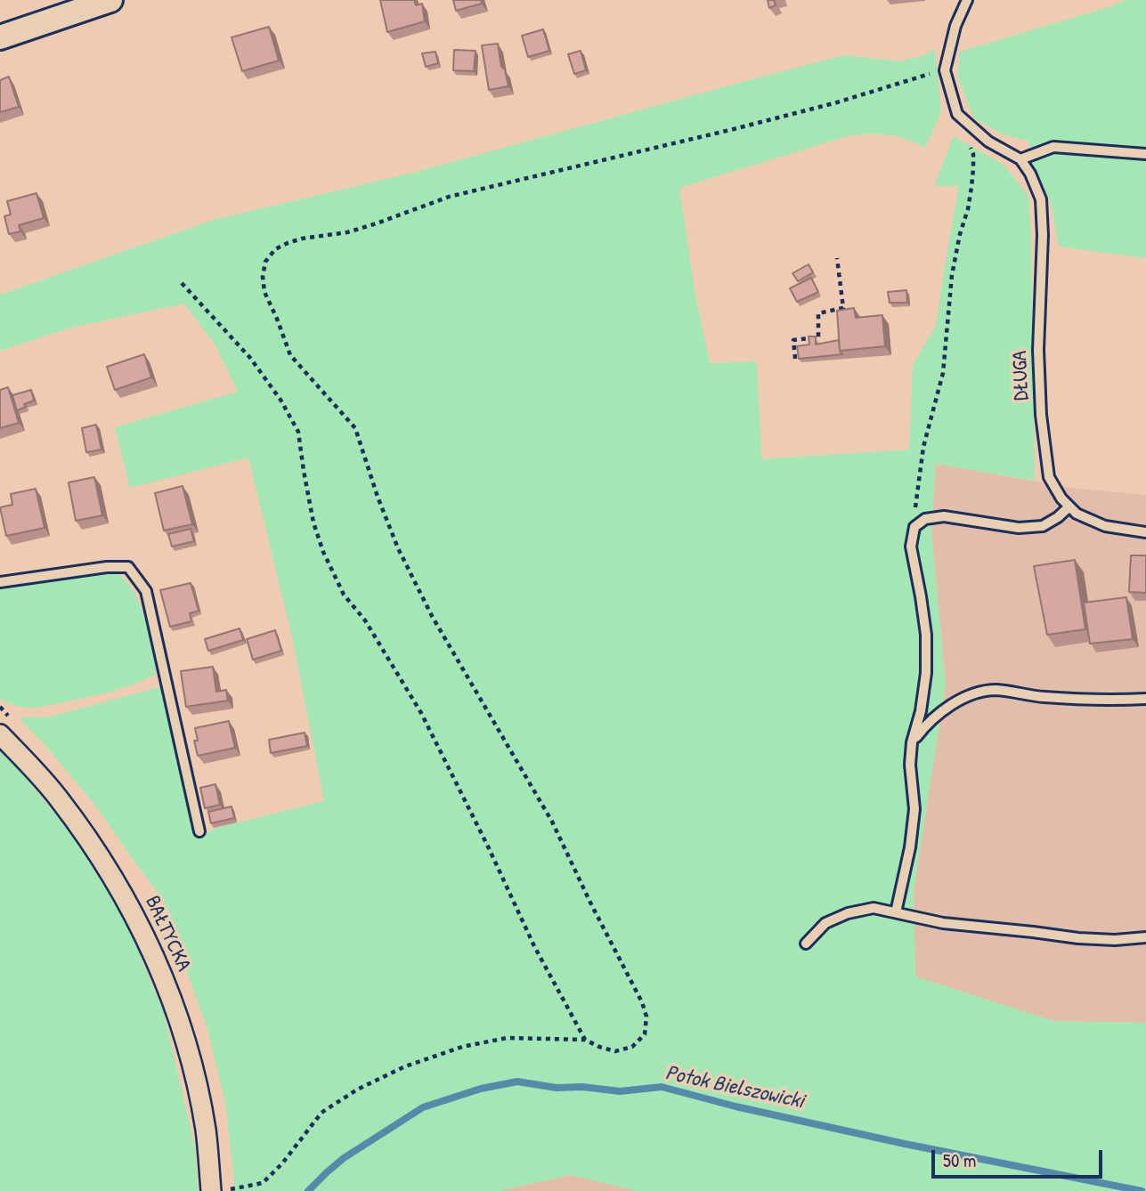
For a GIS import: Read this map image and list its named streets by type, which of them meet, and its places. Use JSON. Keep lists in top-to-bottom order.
{
  "streets": {
    "street": ["BAŁTYCKA"],
    "lane": ["DŁUGA"]
  },
  "water": ["Potok Bielszowicki"],
  "scale_bar": "50 m"
}
